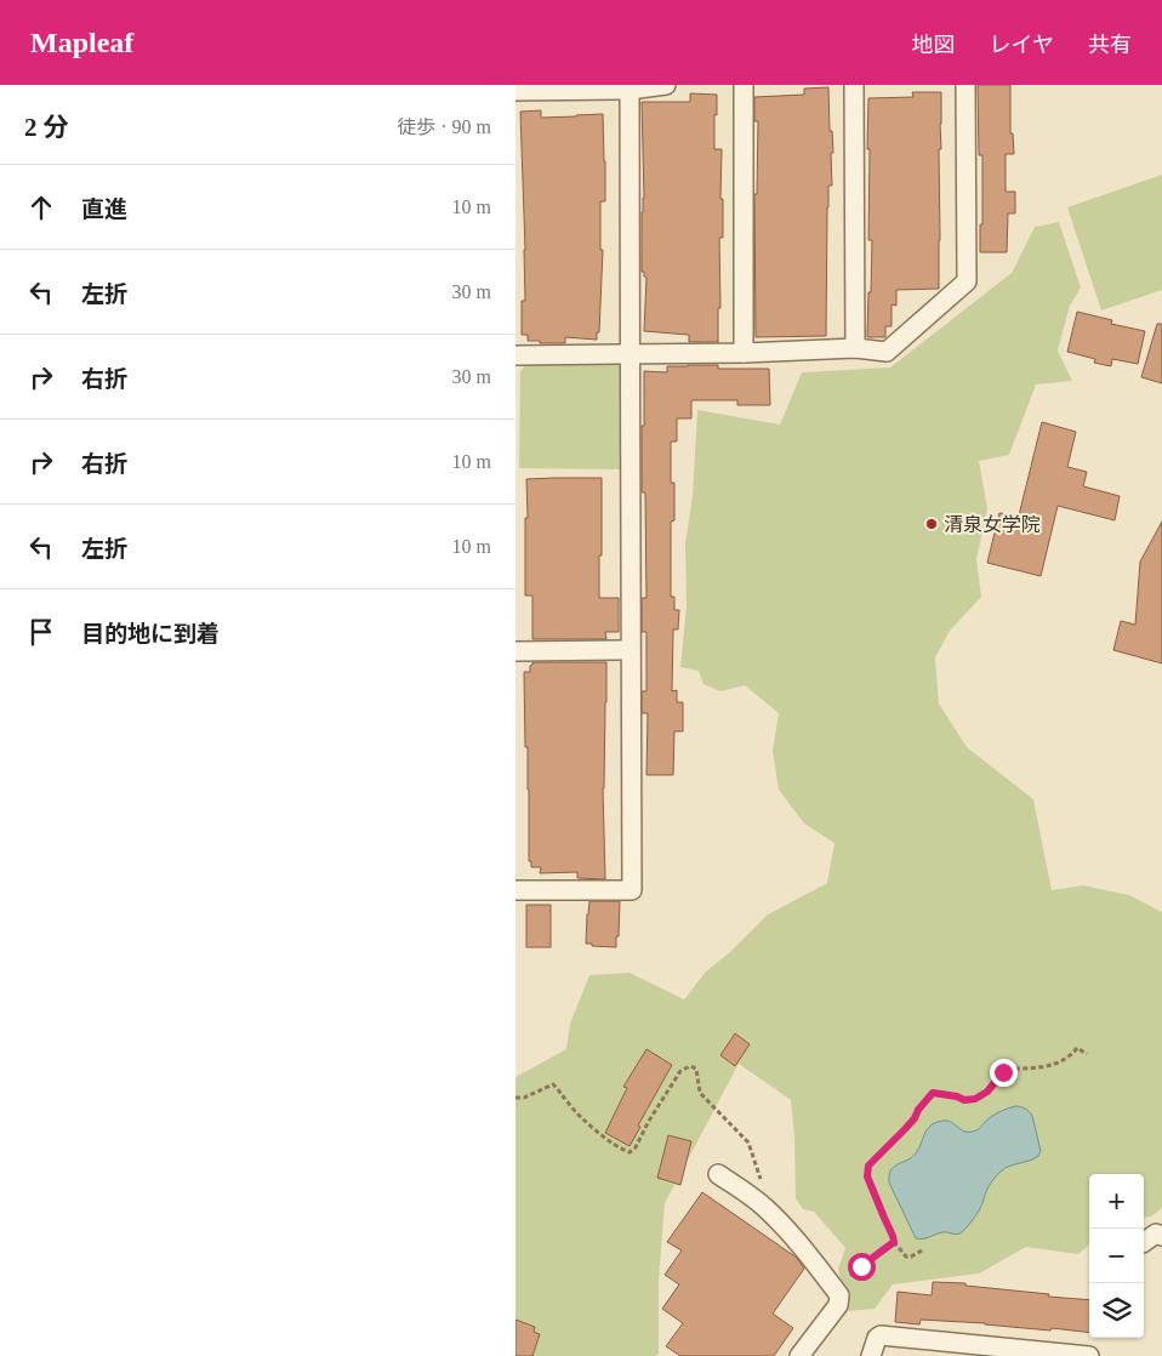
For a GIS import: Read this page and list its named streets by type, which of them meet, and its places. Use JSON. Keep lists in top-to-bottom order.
{
  "places": ["清泉女学院"],
  "page": {
    "header": "Mapleaf",
    "nav": ["地図", "レイヤ", "共有"],
    "heading": ["2 分", "徒歩 · 90 m"],
    "list": [
      ["直進", "10 m"],
      ["左折", "30 m"],
      ["右折", "30 m"],
      ["右折", "10 m"],
      ["左折", "10 m"],
      "目的地に到着"
    ],
    "map_buttons": ["+", "−"]
  }
}
